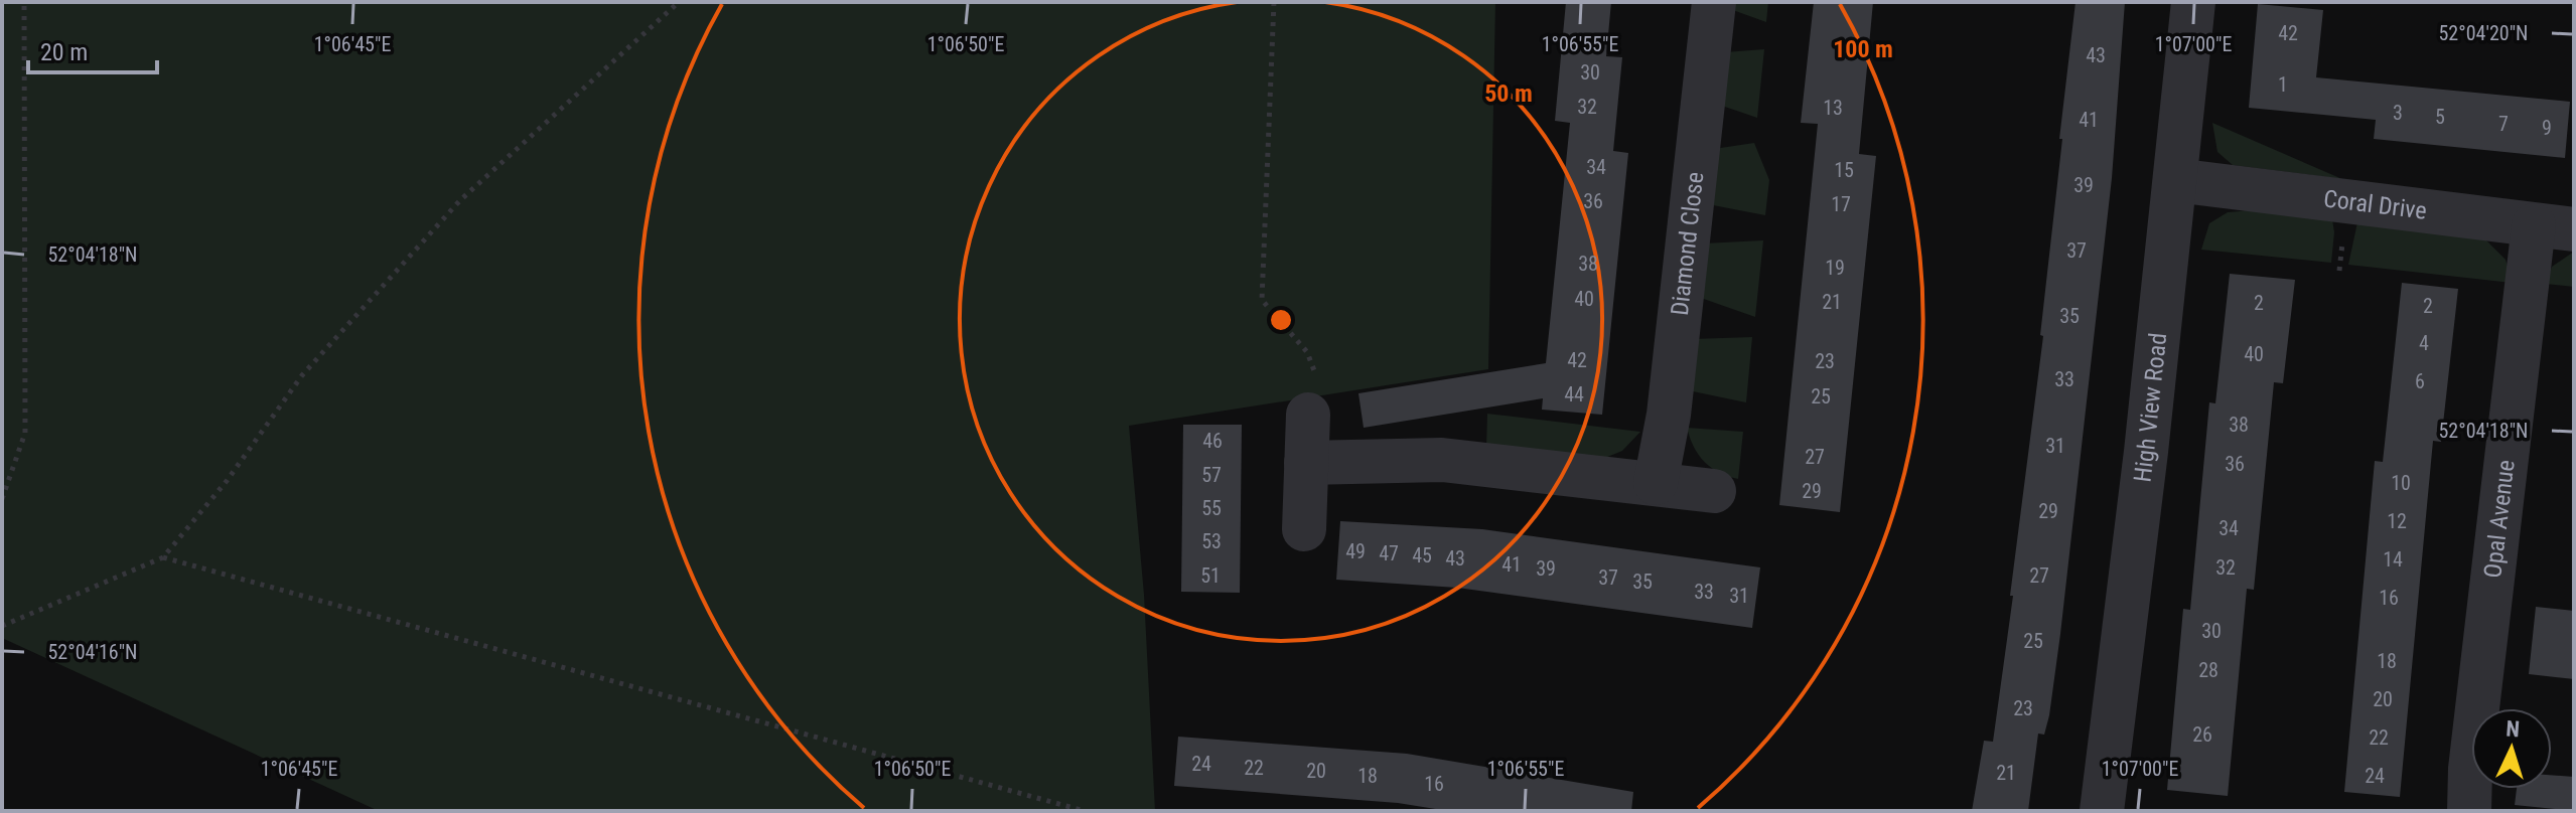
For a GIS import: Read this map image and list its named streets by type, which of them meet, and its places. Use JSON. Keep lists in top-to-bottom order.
{
  "streets": {
    "street": [
      "Coral Drive",
      "Diamond Close",
      "High View Road",
      "Opal Avenue"
    ]
  },
  "crossings": [
    ["Coral Drive", "High View Road"],
    ["Coral Drive", "Opal Avenue"]
  ],
  "house_numbers": [
    "42",
    "43",
    "30",
    "1",
    "32",
    "13",
    "3",
    "5",
    "41",
    "7",
    "9",
    "34",
    "15",
    "39",
    "36",
    "17",
    "37",
    "38",
    "19",
    "40",
    "21",
    "2",
    "2",
    "35",
    "4",
    "40",
    "42",
    "23",
    "33",
    "6",
    "44",
    "25",
    "38",
    "46",
    "31",
    "27",
    "36",
    "57",
    "10",
    "29",
    "55",
    "29",
    "12",
    "34",
    "53",
    "49",
    "47",
    "45",
    "43",
    "14",
    "41",
    "32",
    "39",
    "51",
    "27",
    "37",
    "35",
    "33",
    "31",
    "16",
    "30",
    "25",
    "18",
    "28",
    "20",
    "23",
    "26",
    "22",
    "24",
    "22",
    "20",
    "21",
    "18",
    "24",
    "16"
  ],
  "scale_bar": "20 m",
  "north": "top",
  "coordinates": [
    "52°04'20\"N",
    "1°06'45\"E",
    "1°06'50\"E",
    "1°06'55\"E",
    "1°07'00\"E",
    "52°04'18\"N",
    "52°04'16\"N"
  ],
  "rings": ["100 m", "50 m"]
}
